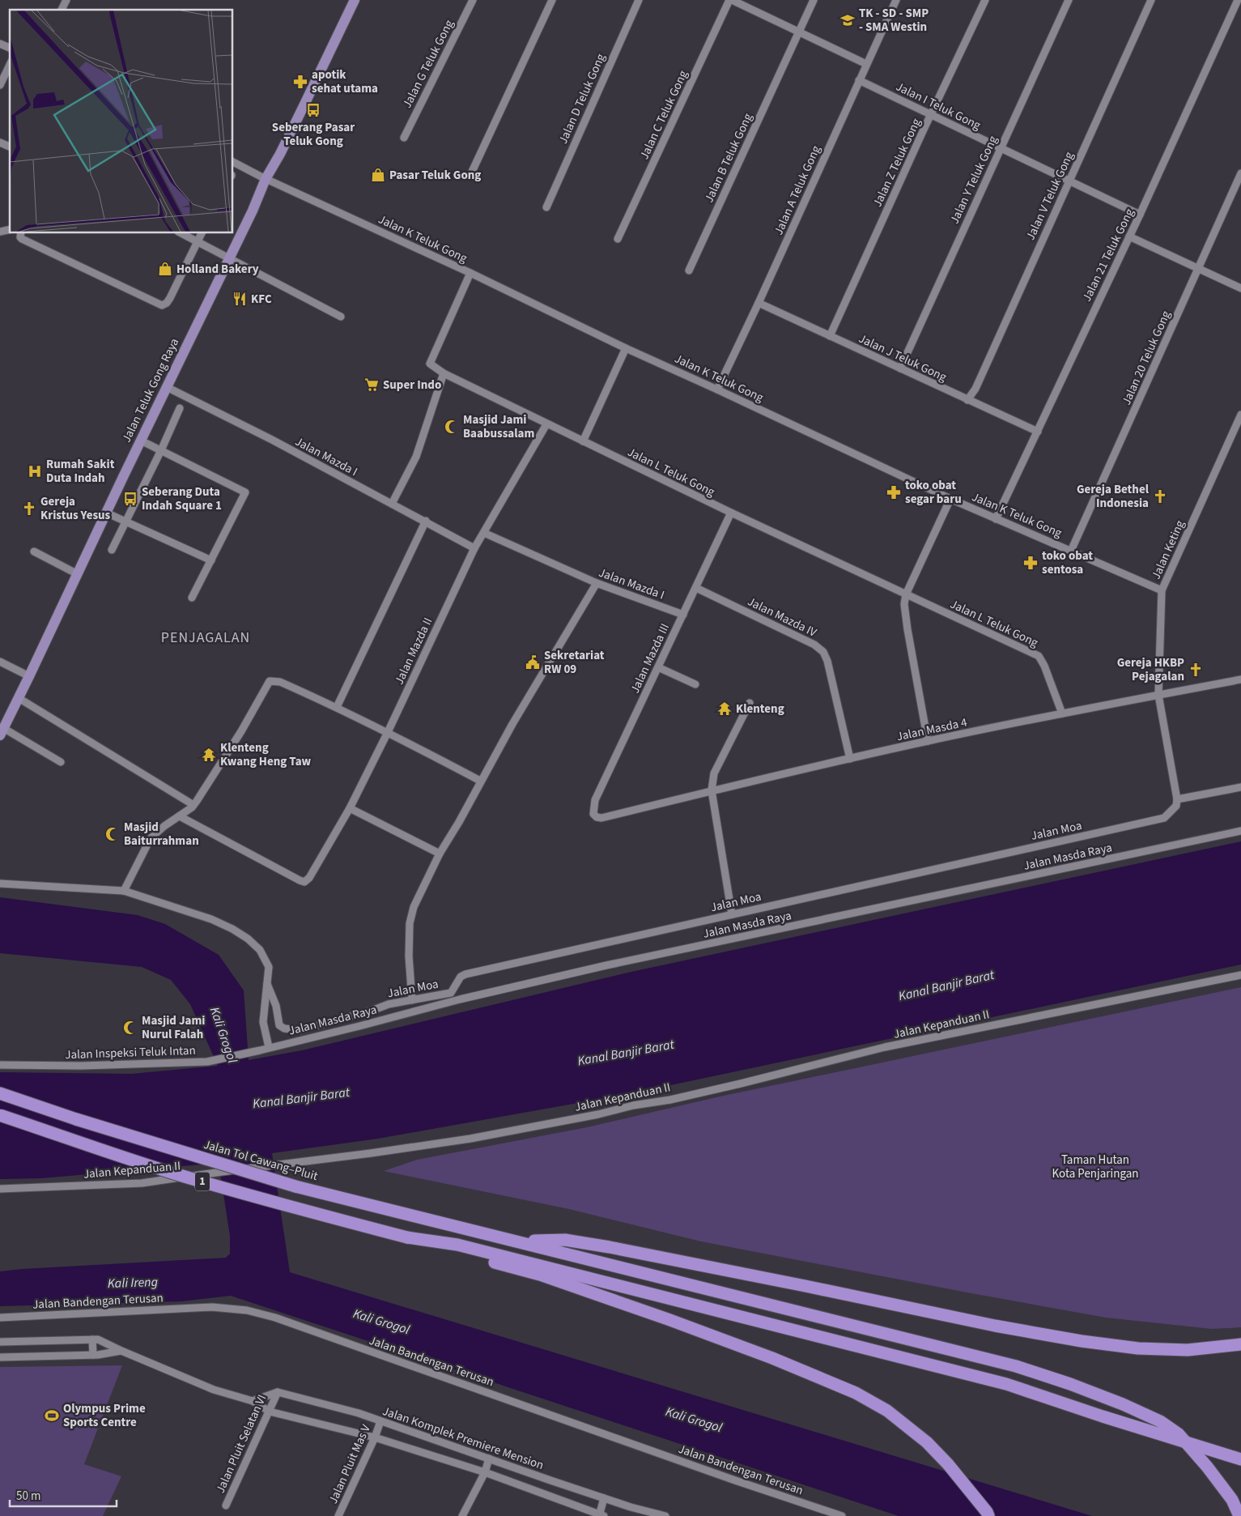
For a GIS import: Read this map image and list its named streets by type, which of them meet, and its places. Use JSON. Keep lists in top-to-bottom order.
{
  "streets": {
    "highway": ["Jalan Tol Cawang–Pluit", "1"],
    "main road": ["Jalan Teluk Gong Raya"],
    "street": [
      "Jalan G Teluk Gong",
      "Jalan D Teluk Gong",
      "Jalan I Teluk Gong",
      "Jalan C Teluk Gong",
      "Jalan B Teluk Gong",
      "Jalan Z Teluk Gong",
      "Jalan Y Teluk Gong",
      "Jalan A Teluk Gong",
      "Jalan V Teluk Gong",
      "Jalan K Teluk Gong",
      "Jalan 21 Teluk Gong",
      "Jalan J Teluk Gong",
      "Jalan 20 Teluk Gong",
      "Jalan Mazda I",
      "Jalan L Teluk Gong",
      "Jalan Keting",
      "Jalan Mazda IV",
      "Jalan Mazda II",
      "Jalan Mazda III",
      "Jalan Masda 4",
      "Jalan Moa",
      "Jalan Masda Raya",
      "Jalan Kepanduan II",
      "Jalan Inspeksi Teluk Intan",
      "Jalan Bandengan Terusan",
      "Jalan Komplek Premiere Mension",
      "Jalan Pluit Selatan VI",
      "Jalan Pluit Mas V"
    ]
  },
  "crossings": [
    ["Jalan I Teluk Gong", "Jalan Z Teluk Gong"],
    ["Jalan I Teluk Gong", "Jalan Y Teluk Gong"],
    ["Jalan I Teluk Gong", "Jalan A Teluk Gong"],
    ["Jalan I Teluk Gong", "Jalan V Teluk Gong"],
    ["Jalan I Teluk Gong", "Jalan 21 Teluk Gong"],
    ["Jalan Z Teluk Gong", "Jalan J Teluk Gong"],
    ["Jalan Y Teluk Gong", "Jalan J Teluk Gong"],
    ["Jalan A Teluk Gong", "Jalan K Teluk Gong"],
    ["Jalan A Teluk Gong", "Jalan J Teluk Gong"],
    ["Jalan V Teluk Gong", "Jalan J Teluk Gong"],
    ["Jalan K Teluk Gong", "Jalan 21 Teluk Gong"],
    ["Jalan K Teluk Gong", "Jalan 20 Teluk Gong"],
    ["Jalan K Teluk Gong", "Jalan Teluk Gong Raya"],
    ["Jalan K Teluk Gong", "Jalan L Teluk Gong"],
    ["Jalan K Teluk Gong", "Jalan Keting"],
    ["Jalan 21 Teluk Gong", "Jalan J Teluk Gong"],
    ["Jalan Teluk Gong Raya", "Jalan Mazda I"],
    ["Jalan Mazda I", "Jalan Mazda II"],
    ["Jalan Mazda I", "Jalan Mazda III"],
    ["Jalan L Teluk Gong", "Jalan Mazda II"],
    ["Jalan L Teluk Gong", "Jalan Mazda III"],
    ["Jalan L Teluk Gong", "Jalan Masda 4"],
    ["Jalan Keting", "Jalan Masda 4"],
    ["Jalan Keting", "Jalan Moa"],
    ["Jalan Mazda IV", "Jalan Mazda III"],
    ["Jalan Mazda IV", "Jalan Masda 4"],
    ["Jalan Mazda III", "Jalan Masda 4"],
    ["Jalan Masda Raya", "Jalan Inspeksi Teluk Intan"],
    ["Jalan Komplek Premiere Mension", "Jalan Pluit Selatan VI"],
    ["Jalan Komplek Premiere Mension", "Jalan Pluit Mas V"]
  ],
  "districts": ["PENJAGALAN"],
  "water": ["Kanal Banjir Barat", "Kali Grogol", "Kali Ireng"],
  "parks": ["Taman Hutan Kota Penjaringan"],
  "places": {
    "school or university": ["TK - SD - SMP - SMA Westin"],
    "pharmacy": ["apotik sehat utama", "toko obat segar baru", "toko obat sentosa"],
    "bus stop": ["Seberang Pasar Teluk Gong", "Seberang Duta Indah Square 1"],
    "shop": ["Pasar Teluk Gong", "Holland Bakery"],
    "restaurant": ["KFC"],
    "supermarket": ["Super Indo"],
    "mosque": ["Masjid Jami Baabussalam", "Masjid Baiturrahman", "Masjid Jami Nurul Falah"],
    "hospital": ["Rumah Sakit Duta Indah"],
    "church": ["Gereja Bethel Indonesia", "Gereja Kristus Yesus", "Gereja HKBP Pejagalan"],
    "public building": ["Sekretariat RW 09"],
    "temple": ["Klenteng", "Klenteng Kwang Heng Taw"],
    "sports": ["Olympus Prime Sports Centre"]
  },
  "scale_bar": "50 m"
}
